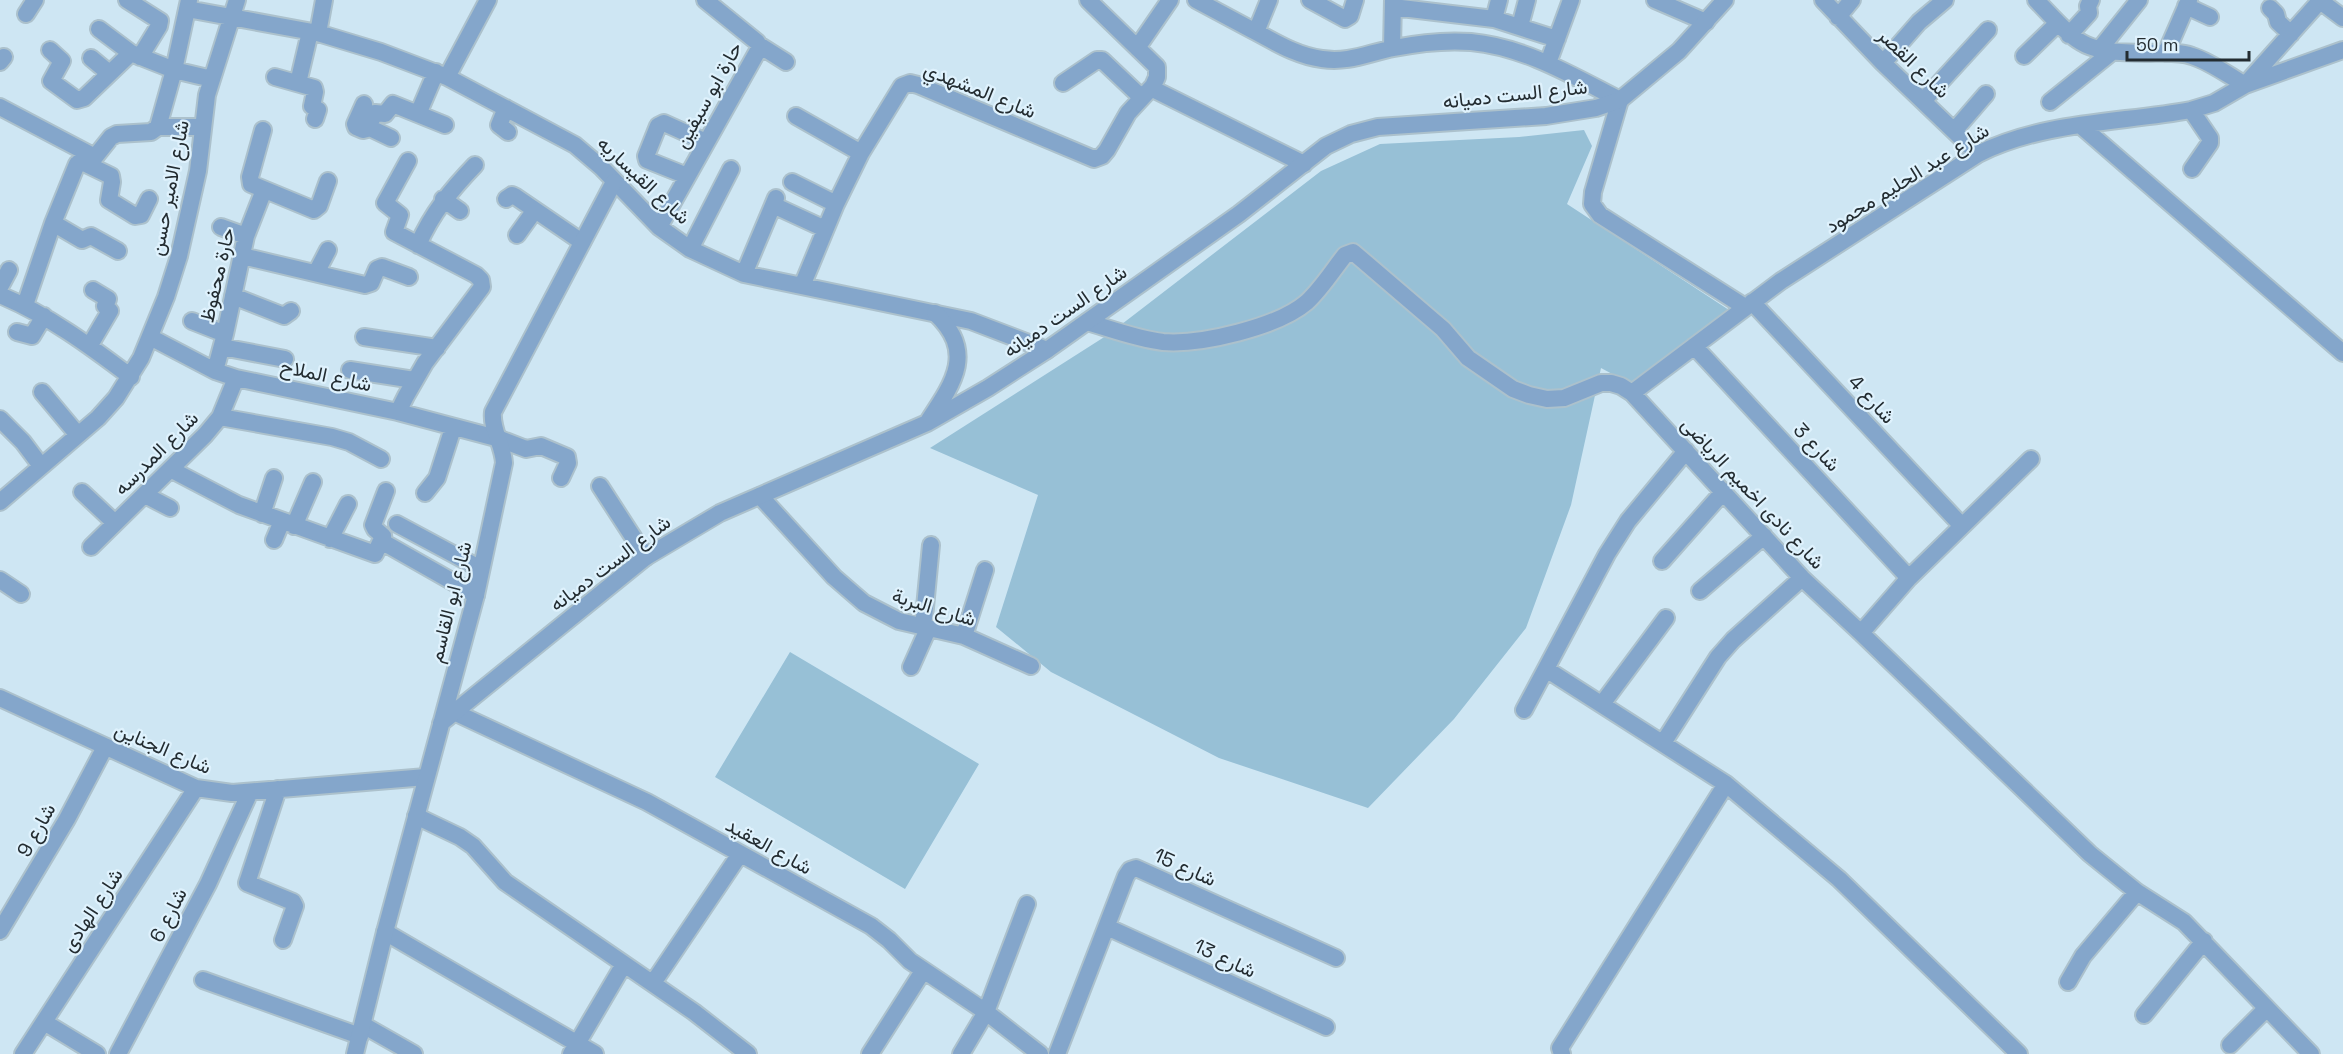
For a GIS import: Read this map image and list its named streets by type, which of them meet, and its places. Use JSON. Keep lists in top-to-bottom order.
{
  "streets": {
    "street": [
      "شارع القصر",
      "شارع المشهدي",
      "شارع الست دميانه",
      "حارة ابو سيفين",
      "شارع عبد الحليم محمود",
      "شارع القيساريه",
      "شارع الامير حسن",
      "حارة محفوظ",
      "شارع الملاح",
      "شارع 4",
      "شارع 3",
      "شارع المدرسه",
      "شارع نادى اخميم الرياضى",
      "شارع ابو القاسم",
      "شارع البربة",
      "شارع الجناين",
      "شارع 9",
      "شارع العقيد",
      "شارع 15",
      "شارع الهادى",
      "شارع 6",
      "شارع 13"
    ]
  },
  "crossings": [
    ["شارع القصر", "شارع عبد الحليم محمود"],
    ["شارع المشهدي", "شارع القيساريه"],
    ["شارع الست دميانه", "شارع القيساريه"],
    ["شارع الست دميانه", "شارع 4"],
    ["شارع الست دميانه", "شارع نادى اخميم الرياضى"],
    ["شارع الست دميانه", "شارع ابو القاسم"],
    ["شارع الست دميانه", "شارع البربة"],
    ["شارع الست دميانه", "شارع العقيد"],
    ["حارة ابو سيفين", "شارع القيساريه"],
    ["شارع عبد الحليم محمود", "شارع 4"],
    ["شارع عبد الحليم محمود", "شارع 3"],
    ["شارع عبد الحليم محمود", "شارع نادى اخميم الرياضى"],
    ["شارع القيساريه", "شارع الامير حسن"],
    ["شارع القيساريه", "شارع ابو القاسم"],
    ["شارع الامير حسن", "شارع الملاح"],
    ["حارة محفوظ", "شارع الملاح"],
    ["شارع الملاح", "شارع المدرسه"],
    ["شارع الملاح", "شارع ابو القاسم"],
    ["شارع ابو القاسم", "شارع الجناين"],
    ["شارع الجناين", "شارع 9"],
    ["شارع الجناين", "شارع الهادى"],
    ["شارع الجناين", "شارع 6"],
    ["شارع 15", "شارع 13"]
  ],
  "scale_bar": "50 m"
}
